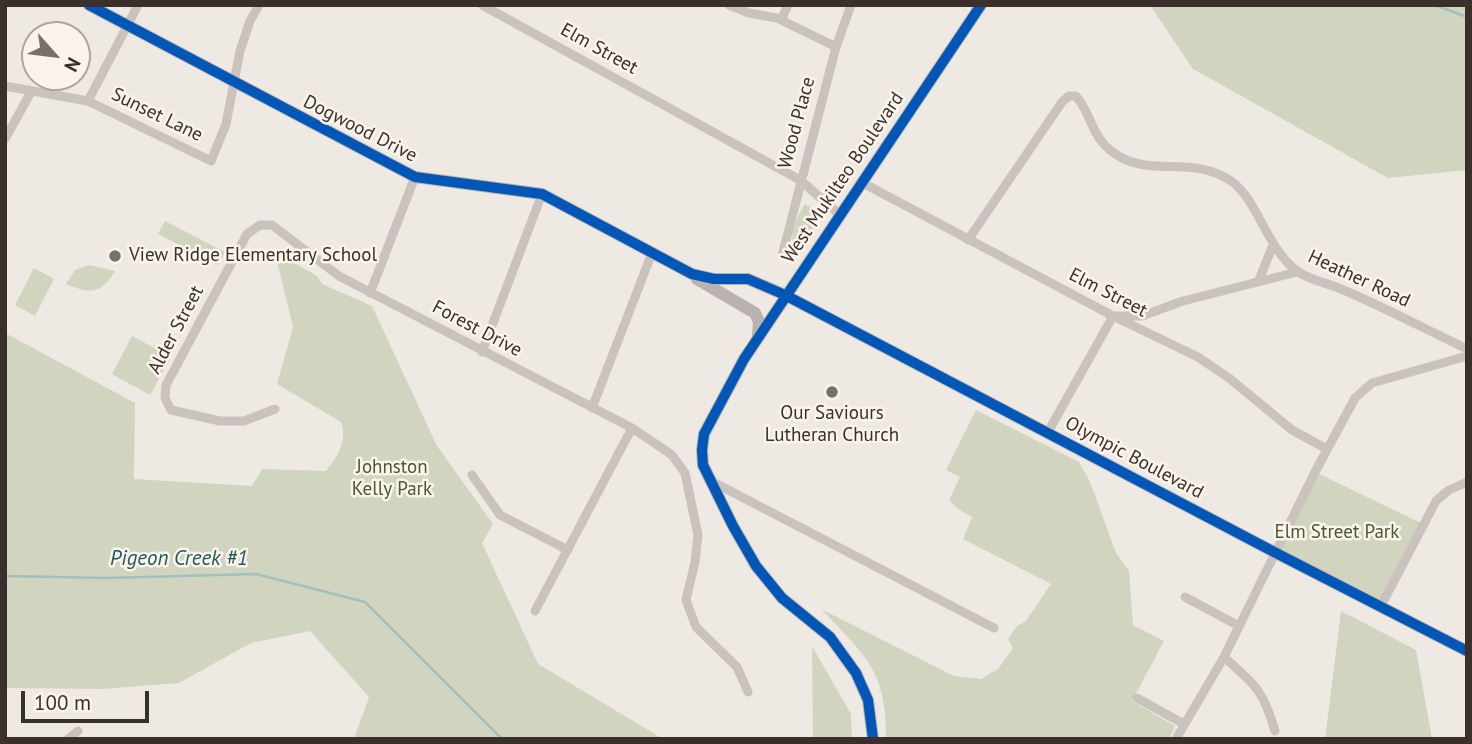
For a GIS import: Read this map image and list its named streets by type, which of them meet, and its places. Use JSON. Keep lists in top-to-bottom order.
{
  "streets": {
    "street": [
      "Elm Street",
      "Sunset Lane",
      "Wood Place",
      "Dogwood Drive",
      "West Mukilteo Boulevard",
      "Heather Road",
      "Forest Drive",
      "Alder Street",
      "Olympic Boulevard"
    ]
  },
  "crossings": [
    ["Elm Street", "Wood Place"],
    ["Elm Street", "West Mukilteo Boulevard"],
    ["Elm Street", "Heather Road"],
    ["Sunset Lane", "Dogwood Drive"],
    ["Dogwood Drive", "West Mukilteo Boulevard"],
    ["Dogwood Drive", "Olympic Boulevard"],
    ["West Mukilteo Boulevard", "Olympic Boulevard"],
    ["Forest Drive", "Alder Street"]
  ],
  "water": ["Pigeon Creek #1"],
  "parks": ["Johnston Kelly Park", "Elm Street Park"],
  "places": ["View Ridge Elementary School", "Our Saviours Lutheran Church"],
  "scale_bar": "100 m",
  "north": "bottom right"
}
